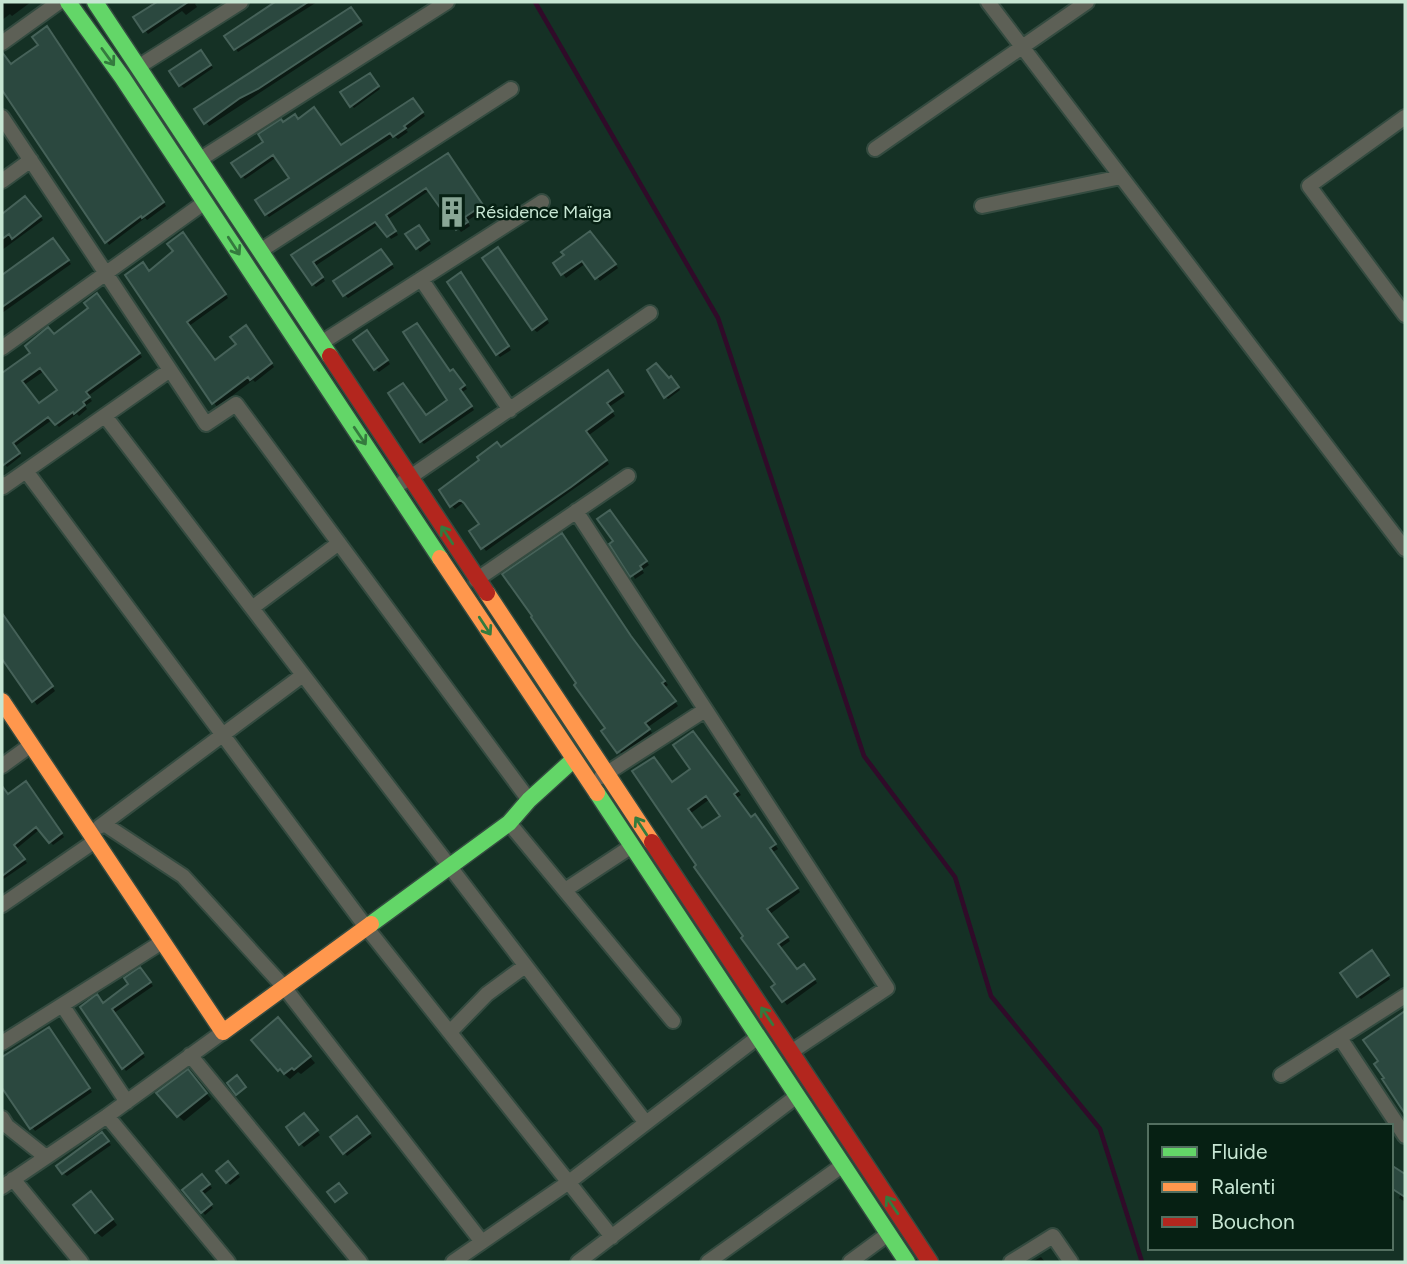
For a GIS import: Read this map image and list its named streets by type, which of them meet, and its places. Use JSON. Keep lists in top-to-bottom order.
{
  "places": {
    "building": ["Résidence Maïga"]
  },
  "legend": ["Fluide", "Ralenti", "Bouchon"]
}
